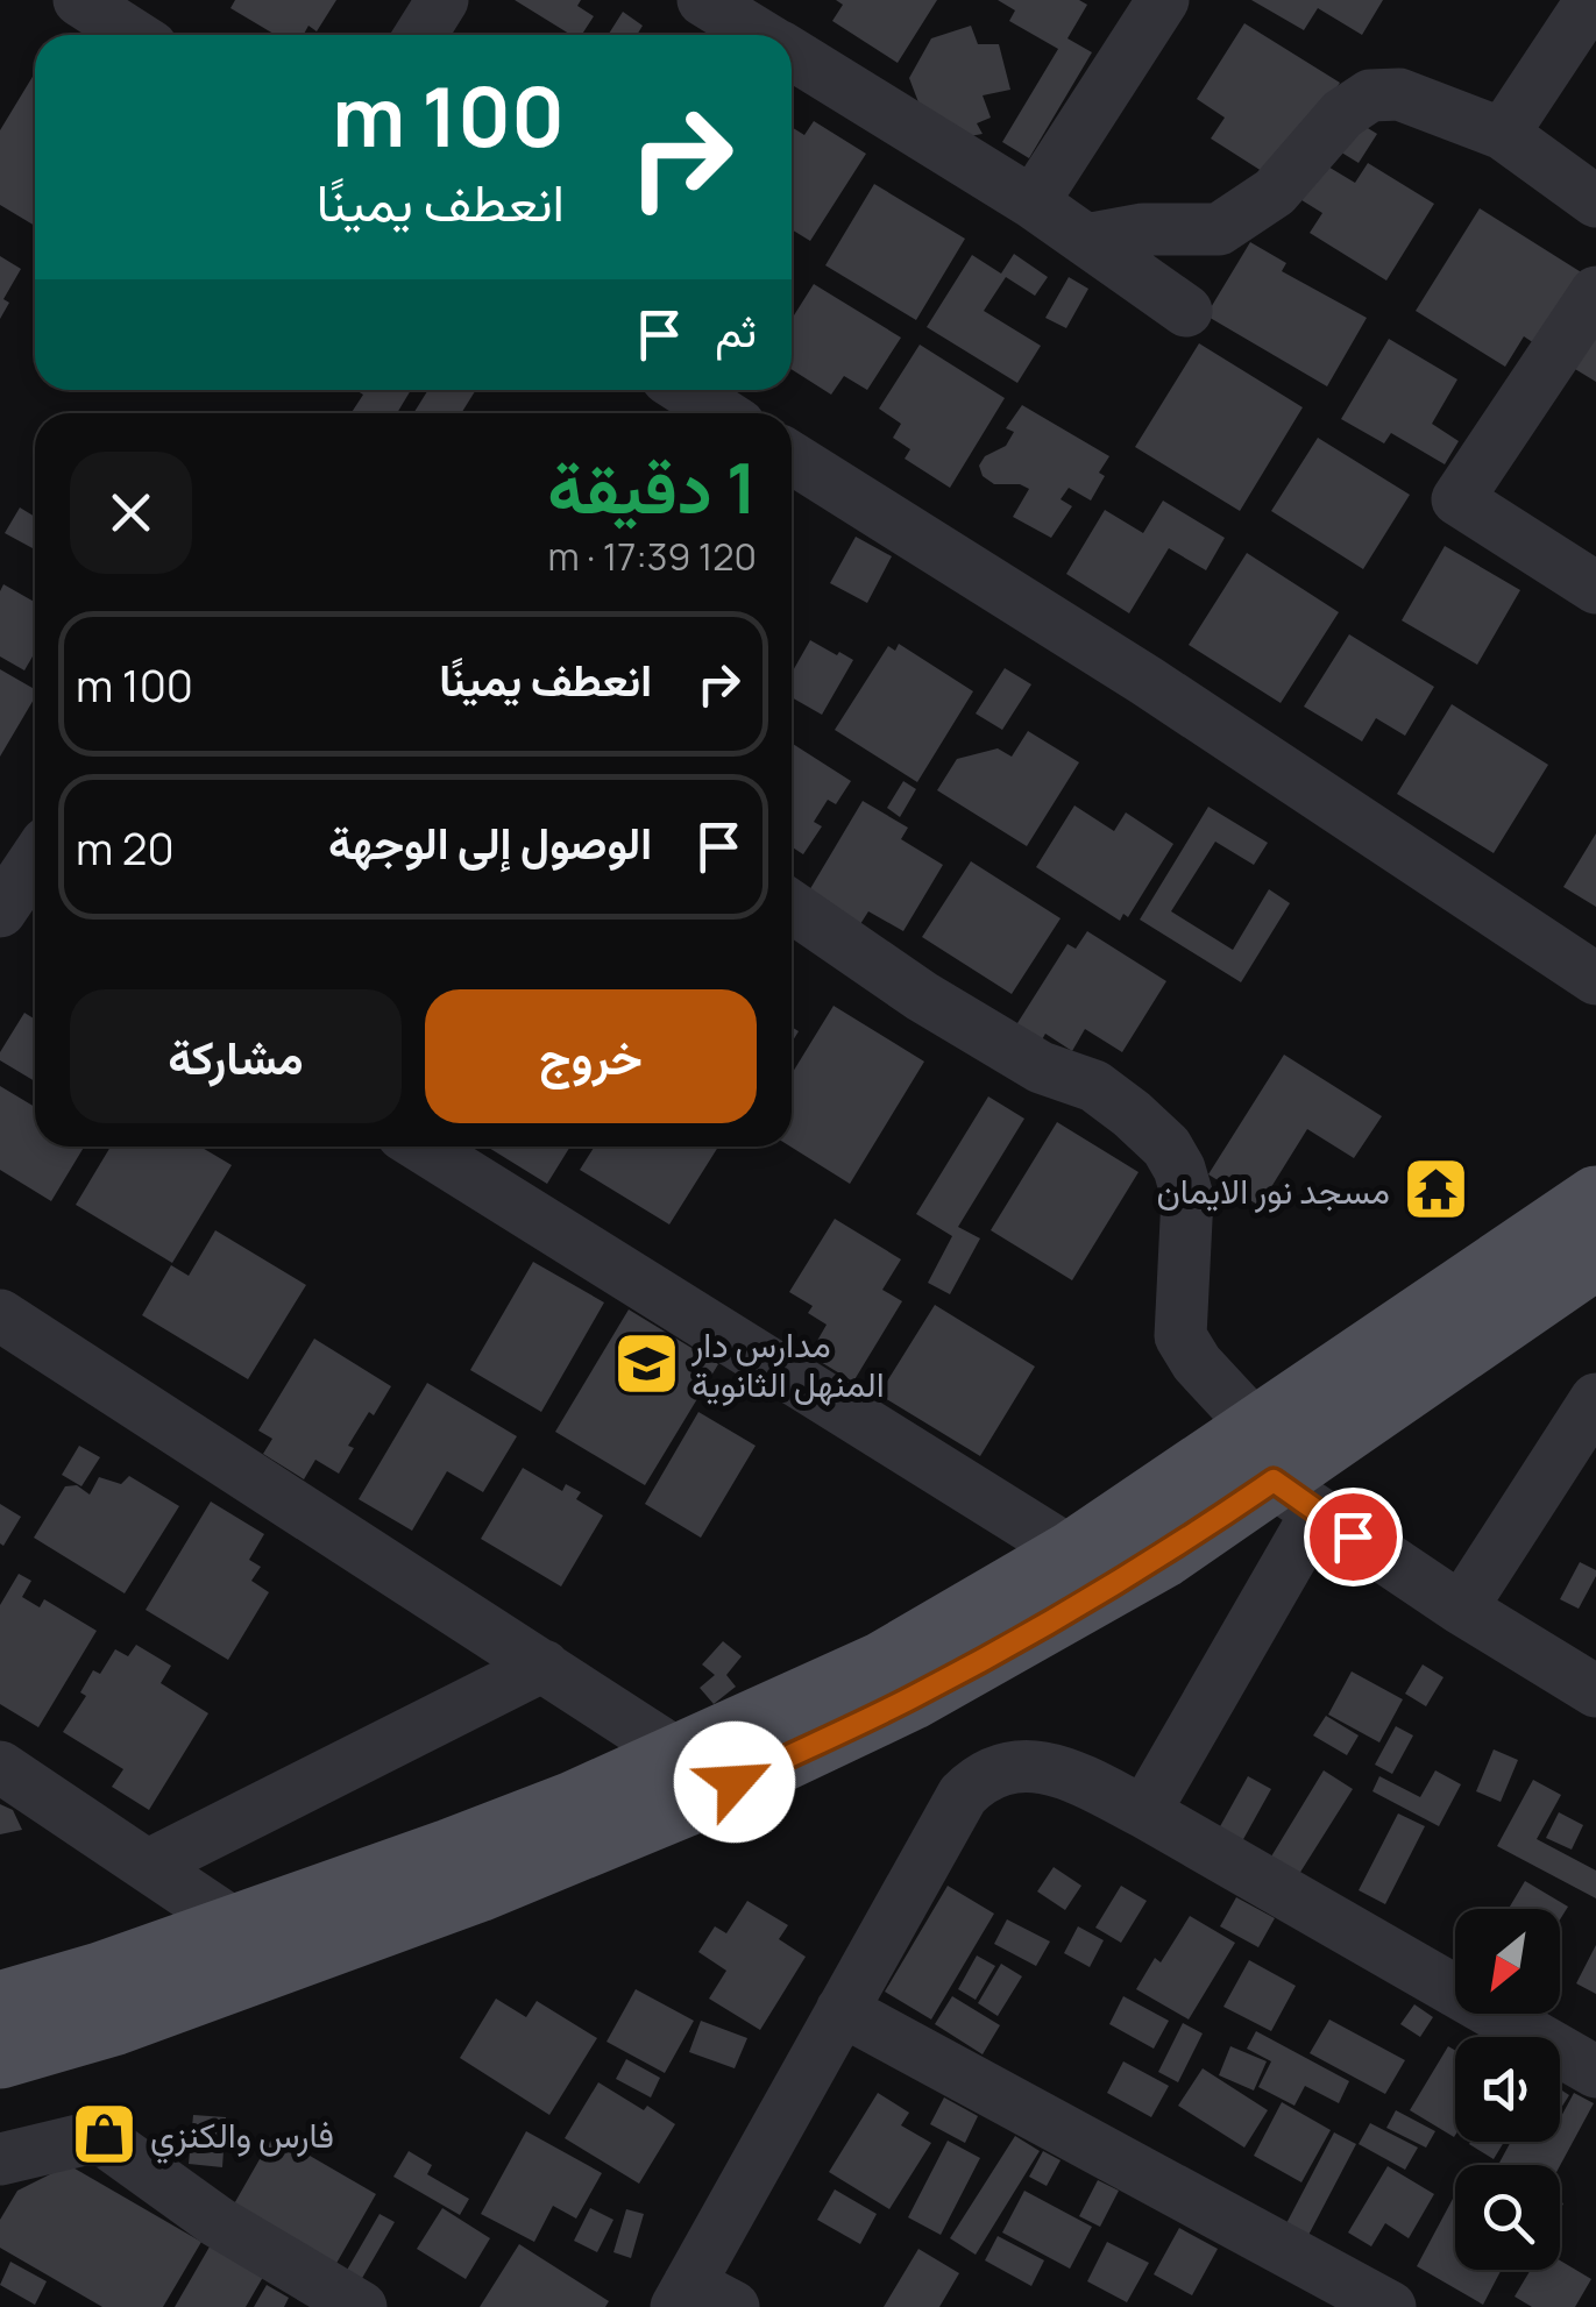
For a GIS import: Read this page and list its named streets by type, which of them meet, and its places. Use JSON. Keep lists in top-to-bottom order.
{
  "places": {
    "temple": ["مسجد نور الايمان"],
    "school or university": ["مدارس دار المنهل الثانوية"],
    "shop": ["فارس والكنزي"]
  },
  "north": "bottom left",
  "page": {
    "turn": ["100 m", "انعطف يمينًا"],
    "then": "ثم",
    "heading": ["1 دقيقة", "120 m · 17:39"],
    "list": [
      {
        "name": "انعطف يمينًا",
        "value": "100 m"
      },
      {
        "name": "الوصول إلى الوجهة",
        "value": "20 m"
      }
    ],
    "buttons": ["خروج", "مشاركة"]
  }
}
